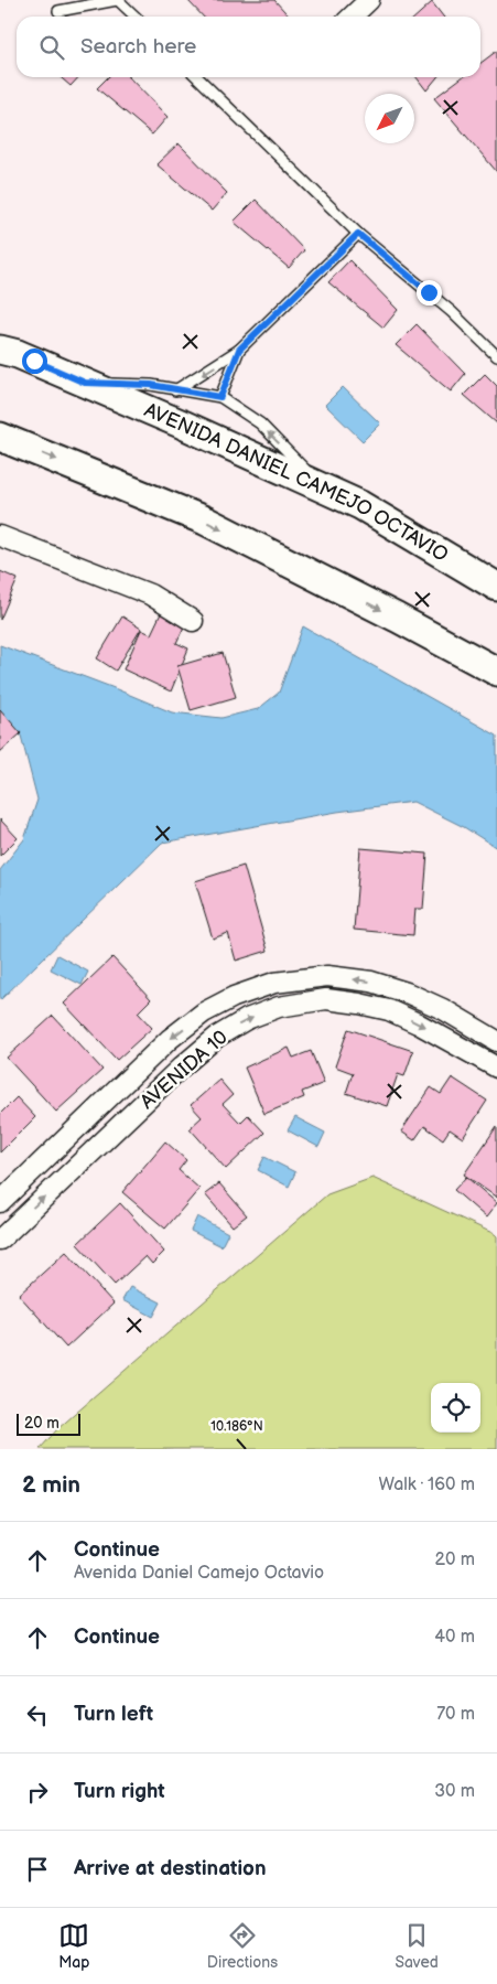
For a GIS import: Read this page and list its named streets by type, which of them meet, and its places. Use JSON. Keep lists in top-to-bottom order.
{
  "streets": {
    "main road": ["AVENIDA DANIEL CAMEJO OCTAVIO"],
    "street": ["AVENIDA 10"]
  },
  "scale_bar": "20 m",
  "north": "bottom left",
  "page": {
    "search": "Search here",
    "scale": "20 m",
    "heading": ["2 min", "Walk · 160 m"],
    "list": [
      ["Continue", "Avenida Daniel Camejo Octavio", "20 m"],
      ["Continue", "40 m"],
      ["Turn left", "70 m"],
      ["Turn right", "30 m"],
      "Arrive at destination"
    ],
    "nav": ["Map", "Directions", "Saved"]
  },
  "coordinates": ["10.186°N"]
}
